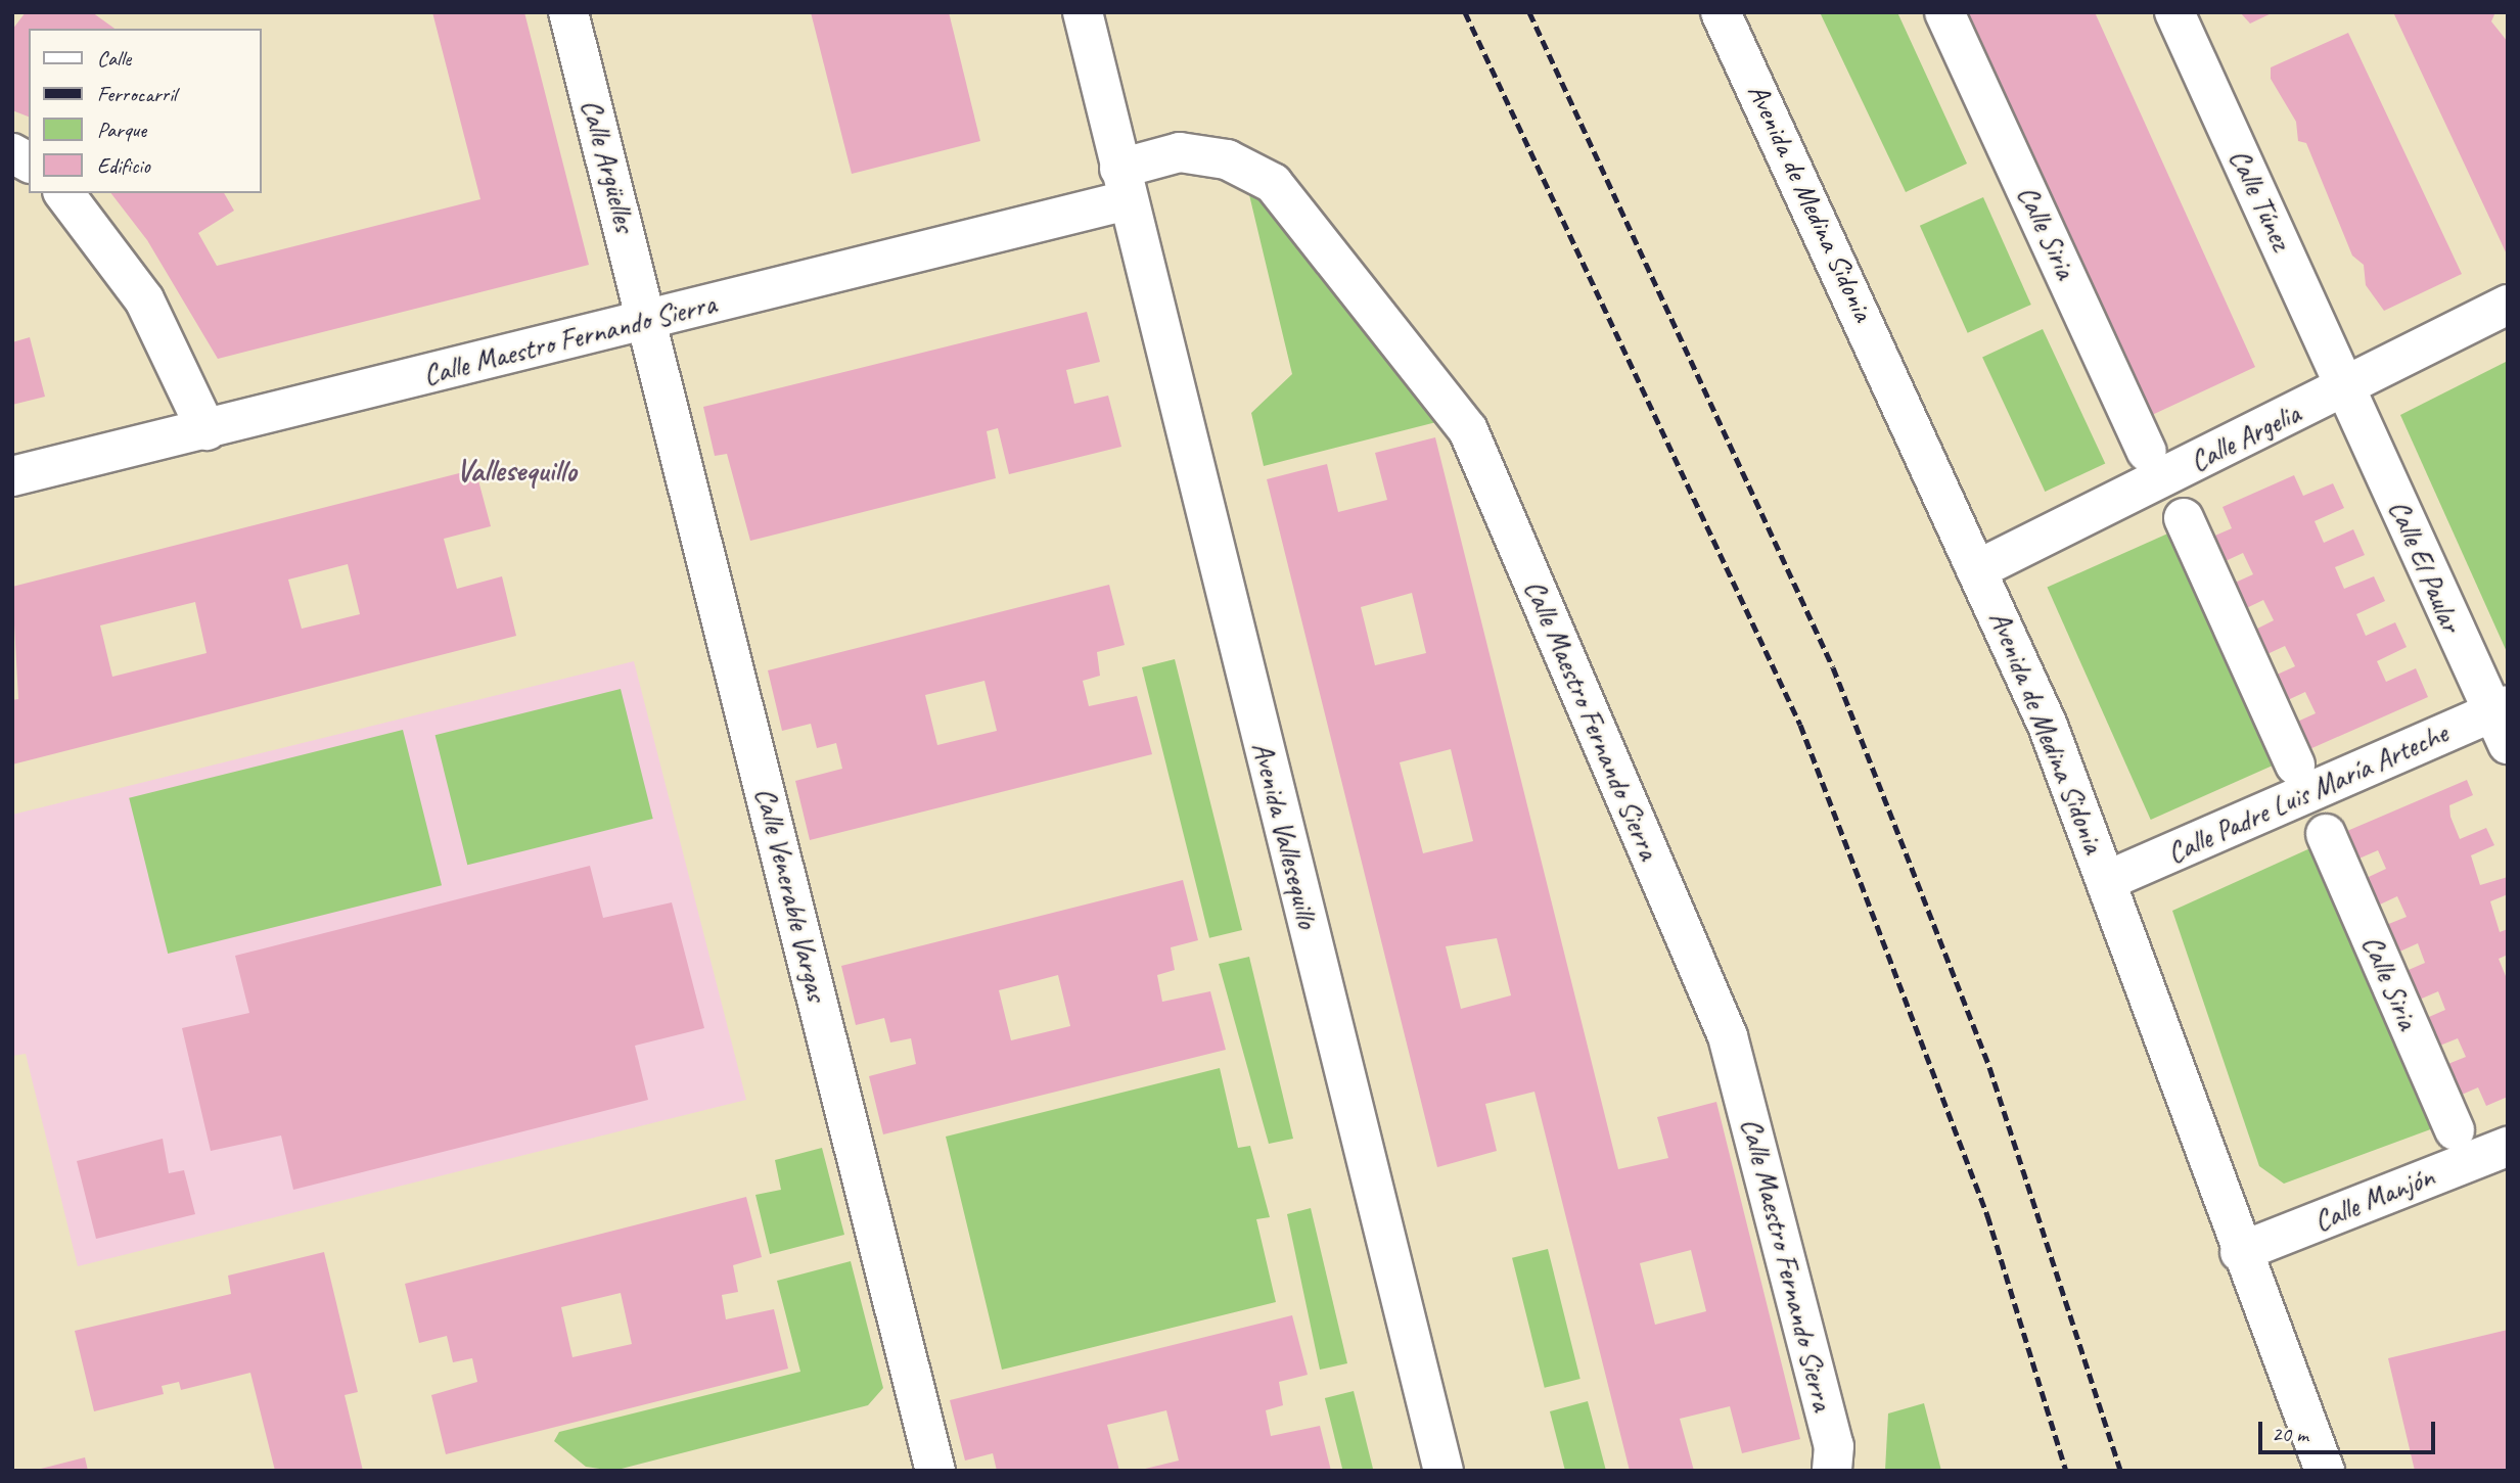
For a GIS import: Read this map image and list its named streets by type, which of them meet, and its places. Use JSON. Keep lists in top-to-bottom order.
{
  "streets": {
    "street": [
      "Calle Argüelles",
      "Calle Túnez",
      "Avenida de Medina Sidonia",
      "Calle Siria",
      "Calle Maestro Fernando Sierra",
      "Calle Argelia",
      "Calle El Paular",
      "Calle Padre Luis María Arteche",
      "Avenida Vallesequillo",
      "Calle Venerable Vargas",
      "Calle Manjón"
    ]
  },
  "crossings": [
    ["Calle Argüelles", "Calle Maestro Fernando Sierra"],
    ["Calle Argüelles", "Calle Venerable Vargas"],
    ["Calle Túnez", "Calle Argelia"],
    ["Calle Túnez", "Calle El Paular"],
    ["Avenida de Medina Sidonia", "Calle Argelia"],
    ["Avenida de Medina Sidonia", "Calle Padre Luis María Arteche"],
    ["Avenida de Medina Sidonia", "Calle Manjón"],
    ["Calle Maestro Fernando Sierra", "Avenida Vallesequillo"],
    ["Calle Maestro Fernando Sierra", "Calle Venerable Vargas"],
    ["Calle Argelia", "Calle El Paular"],
    ["Calle El Paular", "Calle Padre Luis María Arteche"]
  ],
  "districts": ["Vallesequillo"],
  "legend": [
    "Calle",
    "Ferrocarril",
    "Parque",
    "Edificio"
  ],
  "scale_bar": "20 m"
}
